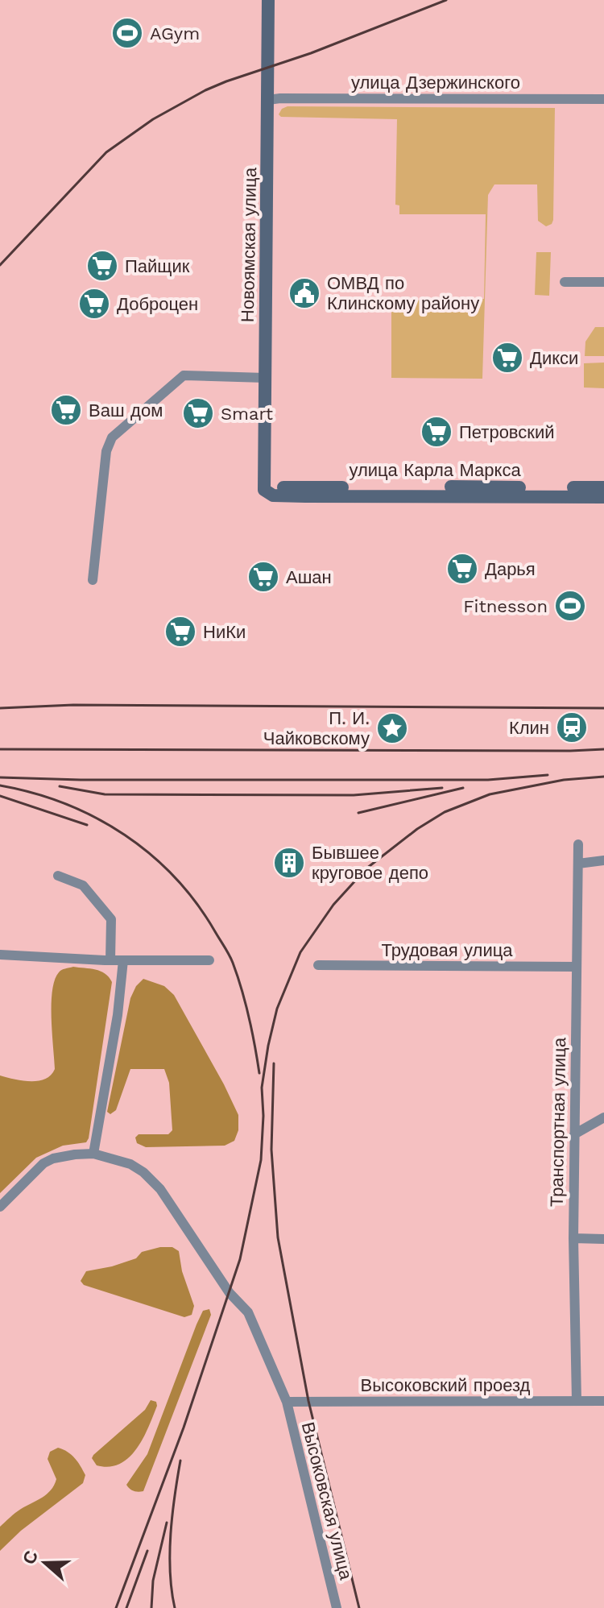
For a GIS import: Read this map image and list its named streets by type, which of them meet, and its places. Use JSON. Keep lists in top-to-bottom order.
{
  "streets": {
    "street": [
      "улица Дзержинского",
      "Новоямская улица",
      "улица Карла Маркса",
      "Трудовая улица",
      "Транспортная улица",
      "Высоковский проезд",
      "Высоковская улица"
    ]
  },
  "crossings": [
    ["улица Дзержинского", "Новоямская улица"],
    ["Новоямская улица", "улица Карла Маркса"],
    ["Трудовая улица", "Транспортная улица"],
    ["Транспортная улица", "Высоковский проезд"],
    ["Высоковский проезд", "Высоковская улица"]
  ],
  "places": {
    "sports": ["AGym", "Fitnesson"],
    "supermarket": [
      "Пайщик",
      "Доброцен",
      "Дикси",
      "Ваш дом",
      "Smart",
      "Петровский",
      "Дарья",
      "Ашан",
      "НиКи"
    ],
    "public building": ["ОМВД по Клинскому району"],
    "station": ["Клин"],
    "place": ["П. И. Чайковскому"],
    "building": ["Бывшее круговое депо"]
  },
  "north": "left"
}
